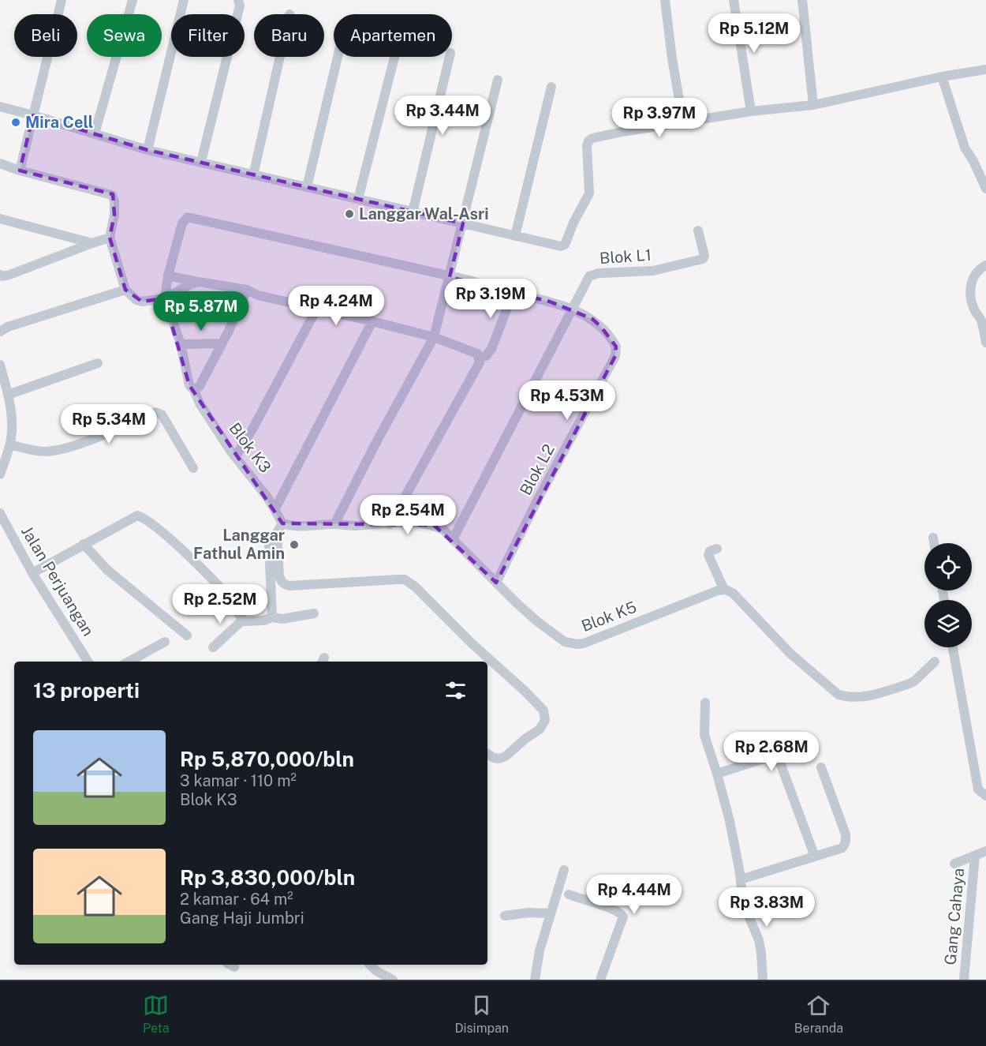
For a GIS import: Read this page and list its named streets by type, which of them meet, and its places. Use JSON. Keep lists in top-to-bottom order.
{
  "streets": {
    "street": [
      "Blok L1",
      "Blok K3",
      "Blok L2",
      "Jalan Perjuangan",
      "Blok K5",
      "Gang Cahaya"
    ]
  },
  "crossings": [
    ["Blok L1", "Blok L2"],
    ["Blok L1", "Blok K5"],
    ["Blok K3", "Blok K5"],
    ["Blok L2", "Blok K5"]
  ],
  "places": ["Mira Cell", "Langgar Wal-Asri", "Langgar Fathul Amin"],
  "page": {
    "price": [
      "Rp 5.12M",
      "Rp 3.44M",
      "Rp 3.97M",
      "Rp 3.19M",
      "Rp 4.24M",
      "Rp 5.87M",
      "Rp 4.53M",
      "Rp 5.34M",
      "Rp 2.54M",
      "Rp 2.52M",
      "Rp 2.68M",
      "Rp 4.44M",
      "Rp 3.83M"
    ],
    "chip": [
      "Beli",
      "Sewa",
      "Filter",
      "Baru",
      "Apartemen"
    ],
    "heading": "13 properti",
    "list": [
      {
        "name": "Rp 5,870,000/bln",
        "note": "3 kamar · 110 m² · Blok K3"
      },
      {
        "name": "Rp 3,830,000/bln",
        "note": "2 kamar · 64 m² · Gang Haji Jumbri"
      }
    ],
    "tabs": ["Peta", "Disimpan", "Beranda"]
  }
}
